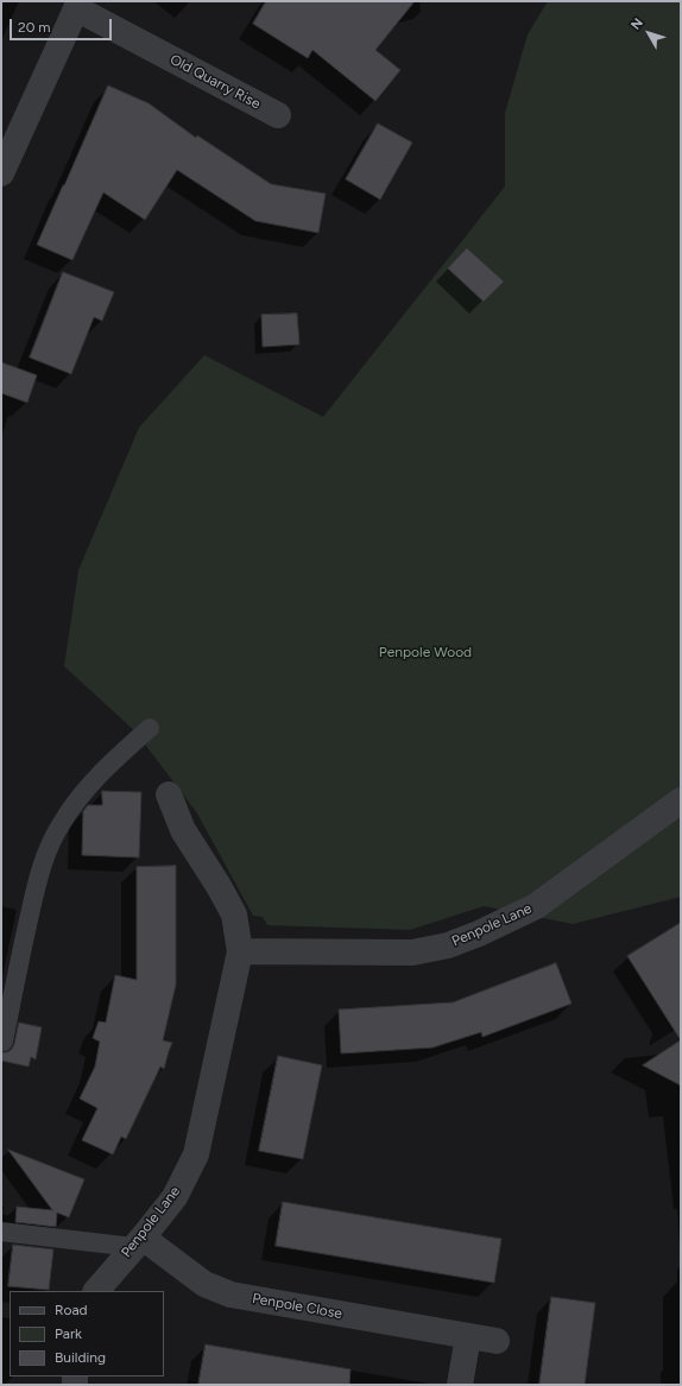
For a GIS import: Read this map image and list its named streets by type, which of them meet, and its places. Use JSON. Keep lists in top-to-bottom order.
{
  "streets": {
    "street": ["Old Quarry Rise", "Penpole Lane", "Penpole Close"]
  },
  "crossings": [
    ["Penpole Lane", "Penpole Close"]
  ],
  "parks": ["Penpole Wood"],
  "legend": ["Road", "Park", "Building"],
  "scale_bar": "20 m",
  "north": "top left"
}
